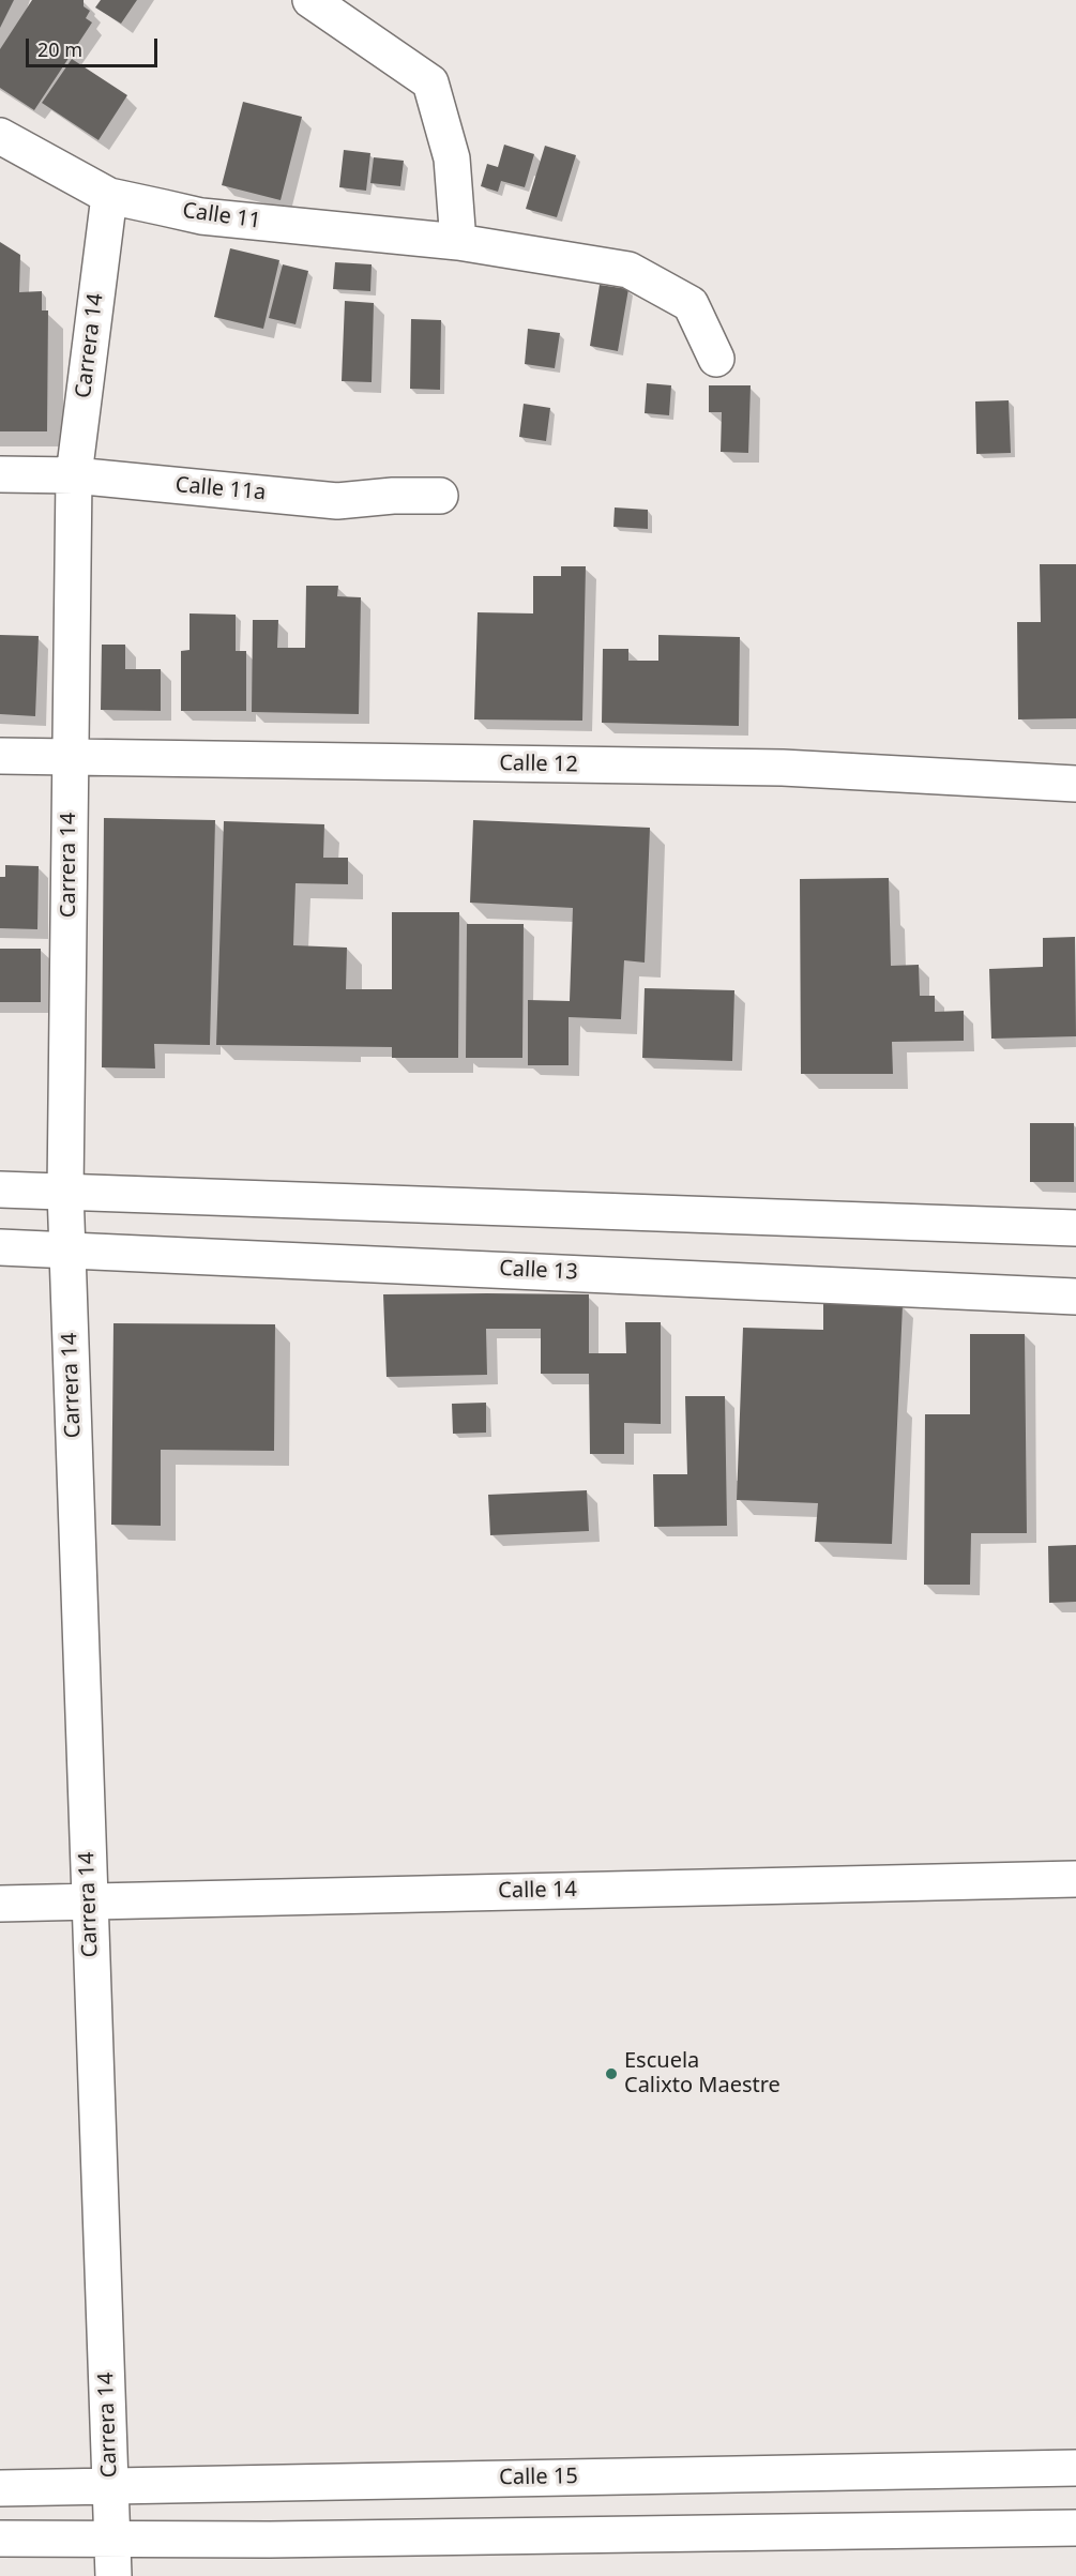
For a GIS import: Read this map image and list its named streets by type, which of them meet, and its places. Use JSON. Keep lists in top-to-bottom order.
{
  "streets": {
    "main road": [
      "Calle 11",
      "Carrera 14",
      "Calle 11a",
      "Calle 12",
      "Calle 13",
      "Calle 14",
      "Calle 15"
    ]
  },
  "crossings": [
    ["Calle 11", "Carrera 14"],
    ["Carrera 14", "Calle 11a"],
    ["Carrera 14", "Calle 12"],
    ["Carrera 14", "Calle 13"],
    ["Carrera 14", "Calle 14"],
    ["Carrera 14", "Calle 15"]
  ],
  "places": ["Escuela Calixto Maestre"],
  "scale_bar": "20 m"
}
